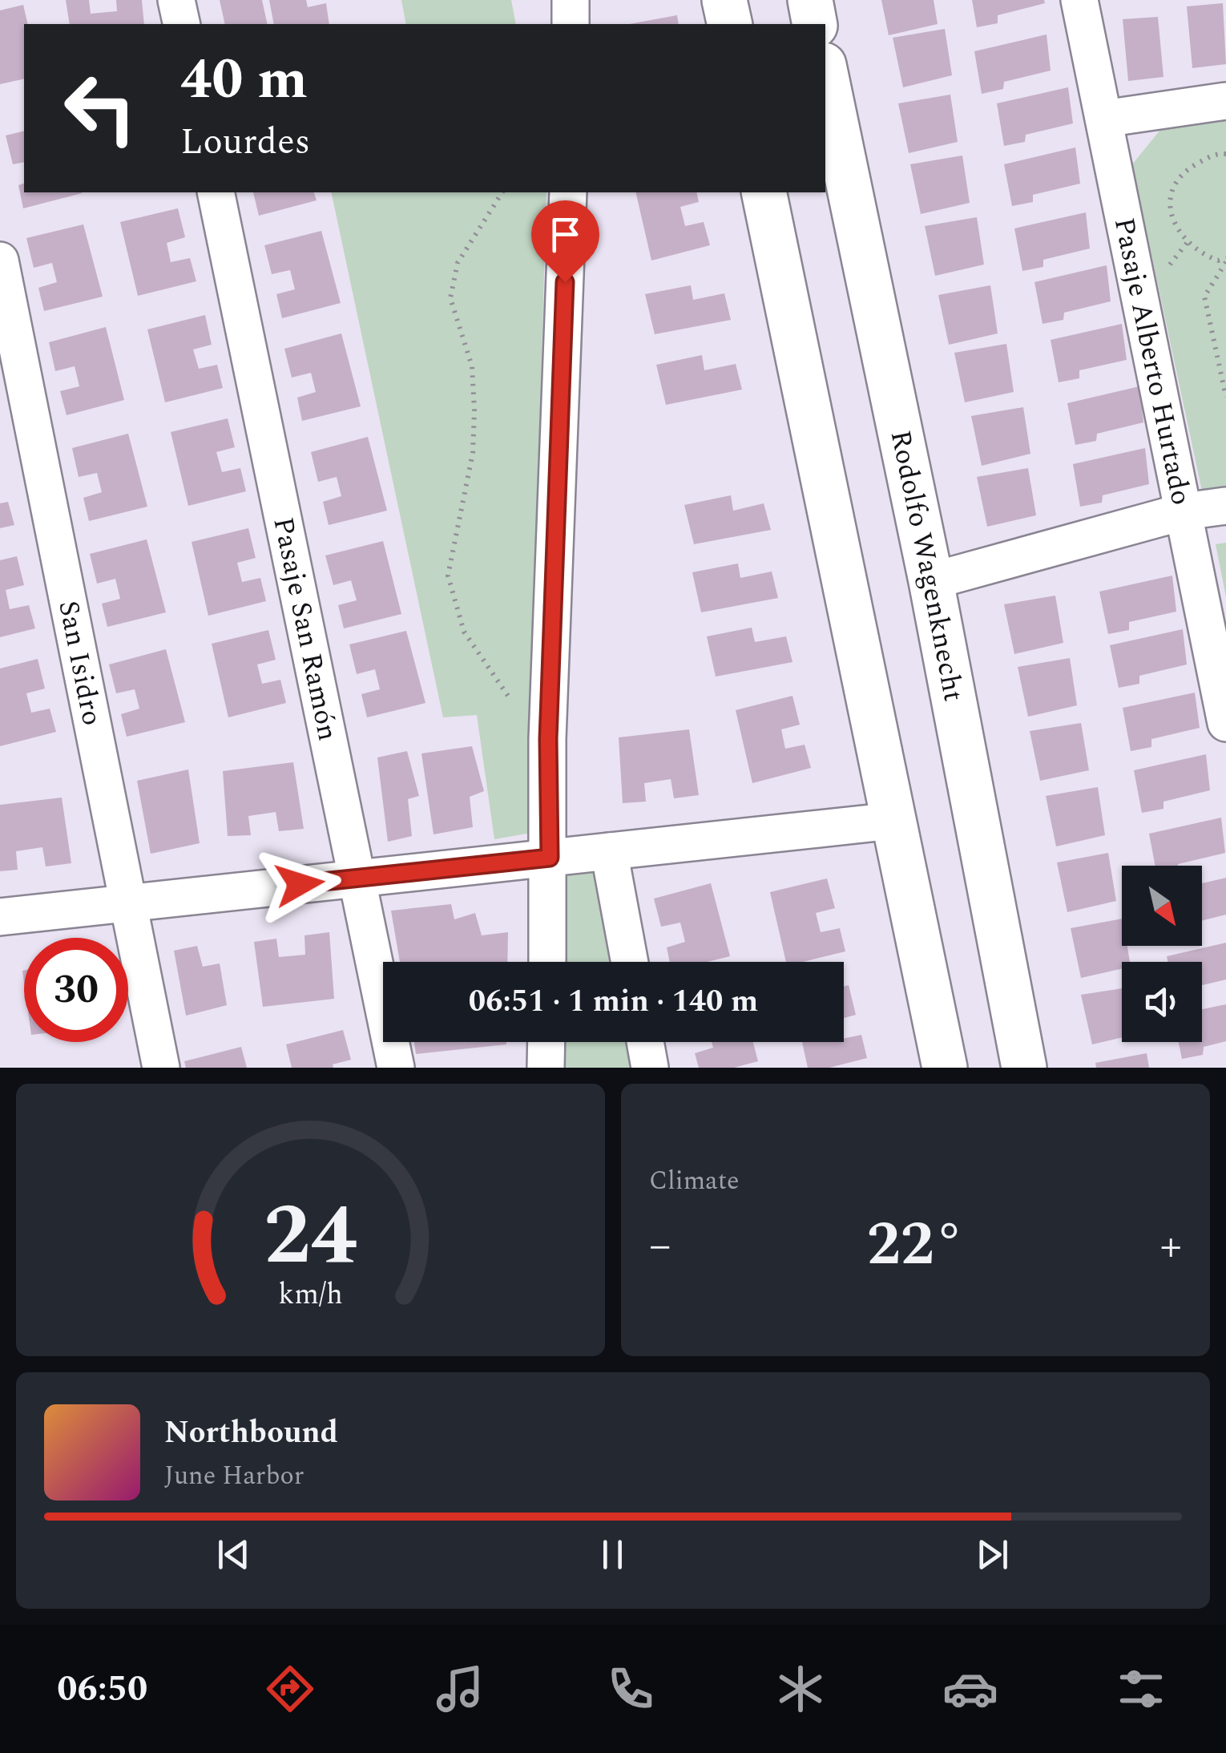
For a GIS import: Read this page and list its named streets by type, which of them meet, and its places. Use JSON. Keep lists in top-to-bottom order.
{
  "streets": {
    "street": [
      "Pasaje Alberto Hurtado",
      "Rodolfo Wagenknecht",
      "Pasaje San Ramón",
      "San Isidro"
    ]
  },
  "north": "bottom right",
  "page": {
    "turn": ["40 m", "Lourdes"],
    "limit": "30",
    "trip": "06:51 · 1 min · 140 m",
    "tile": "Climate",
    "heat": ["−", "22°", "+"],
    "song": ["Northbound", "June Harbor"],
    "tabs": "06:50",
    "gauge": ["24", "km/h"]
  }
}
